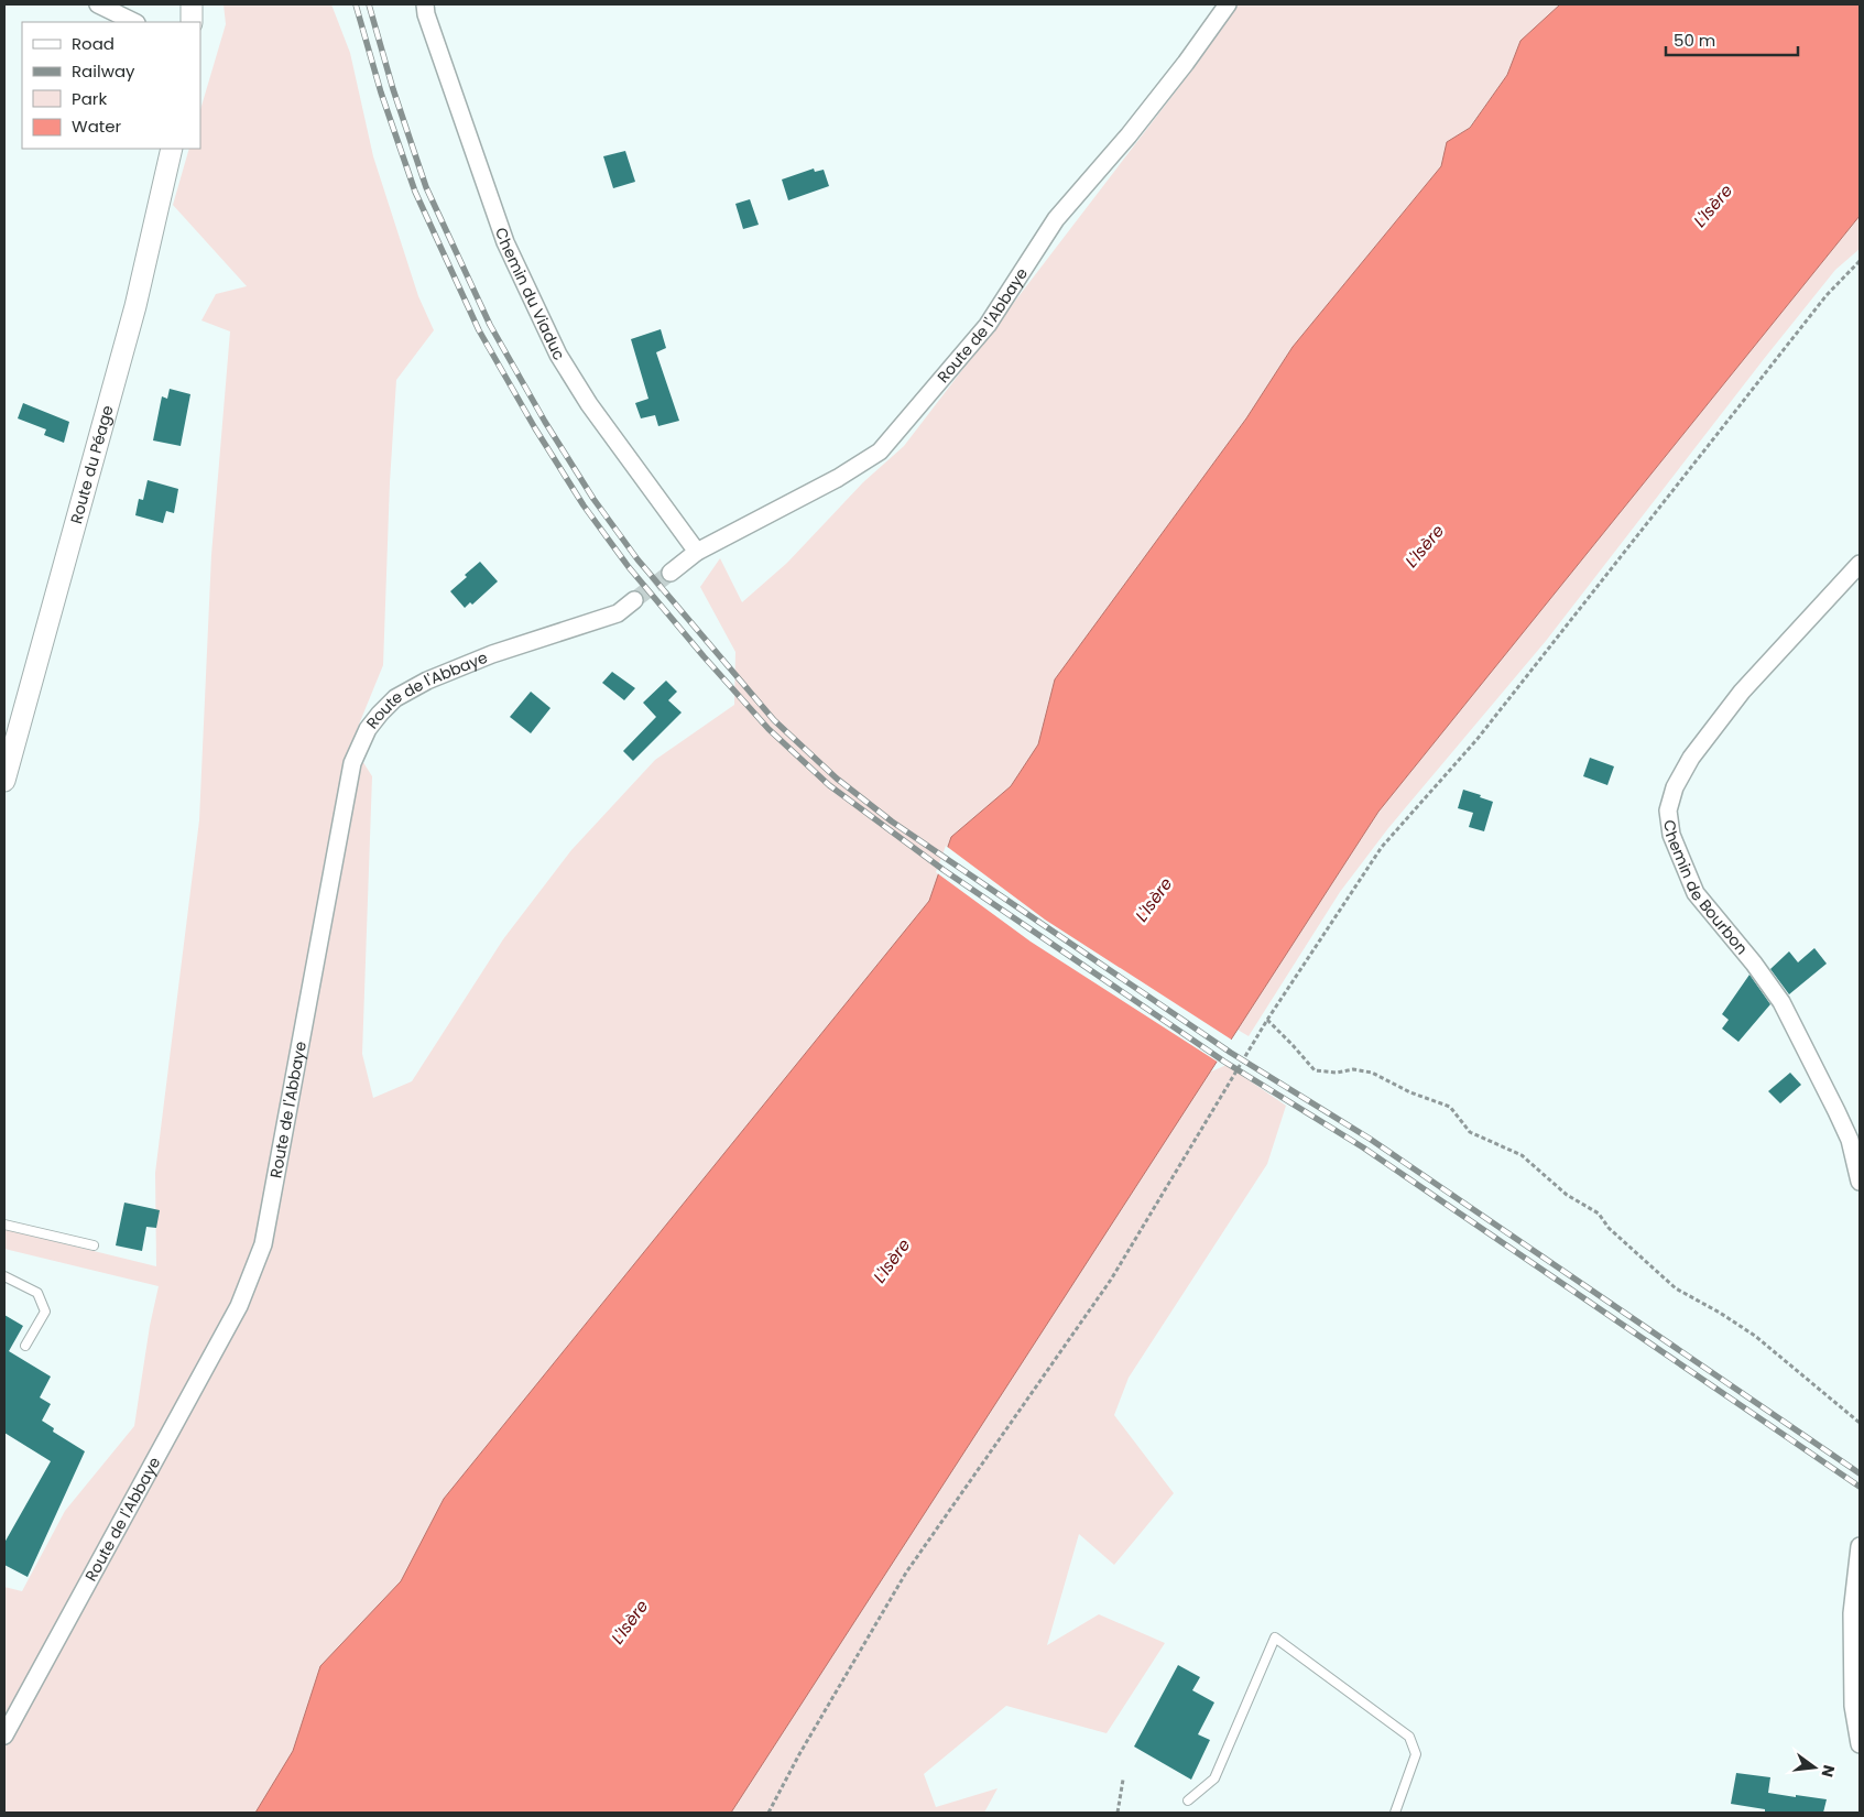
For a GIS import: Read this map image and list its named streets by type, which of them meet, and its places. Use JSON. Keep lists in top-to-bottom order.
{
  "streets": {
    "street": [
      "Chemin du Viaduc",
      "Route de l'Abbaye",
      "Route du Péage",
      "Chemin de Bourbon"
    ]
  },
  "crossings": [
    ["Chemin du Viaduc", "Route de l'Abbaye"]
  ],
  "water": ["L'Isère"],
  "legend": [
    "Road",
    "Railway",
    "Park",
    "Water"
  ],
  "scale_bar": "50 m",
  "north": "right"
}
